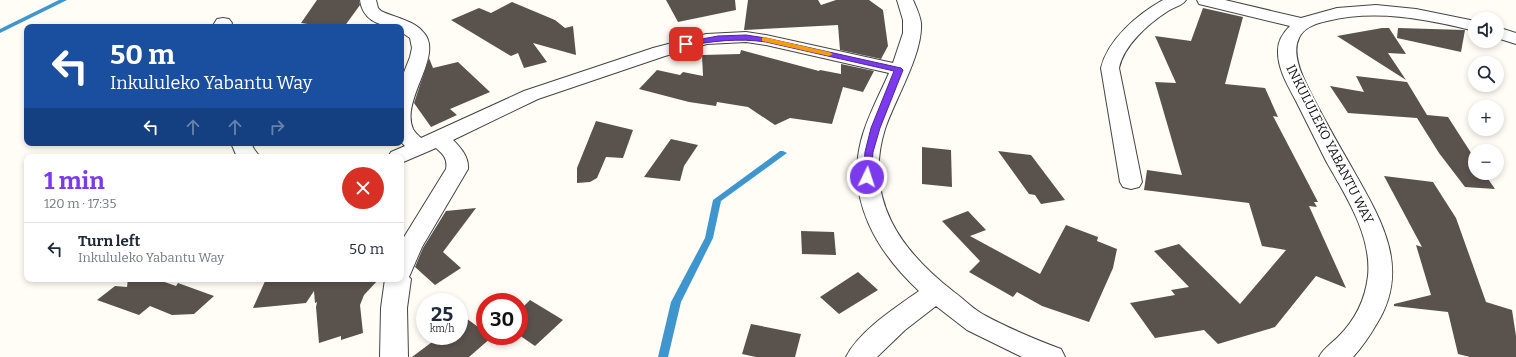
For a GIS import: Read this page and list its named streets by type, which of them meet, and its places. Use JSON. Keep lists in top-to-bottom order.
{
  "streets": {
    "street": ["INKULULEKO YABANTU WAY"]
  },
  "page": {
    "map_buttons": ["+", "−"],
    "turn": ["50 m", "Inkululeko Yabantu Way"],
    "heading": ["1 min", "120 m · 17:35"],
    "list": [
      {
        "name": "Turn left",
        "note": "Inkululeko Yabantu Way",
        "value": "50 m"
      }
    ],
    "speed": "25 km/h",
    "limit": "30"
  }
}
